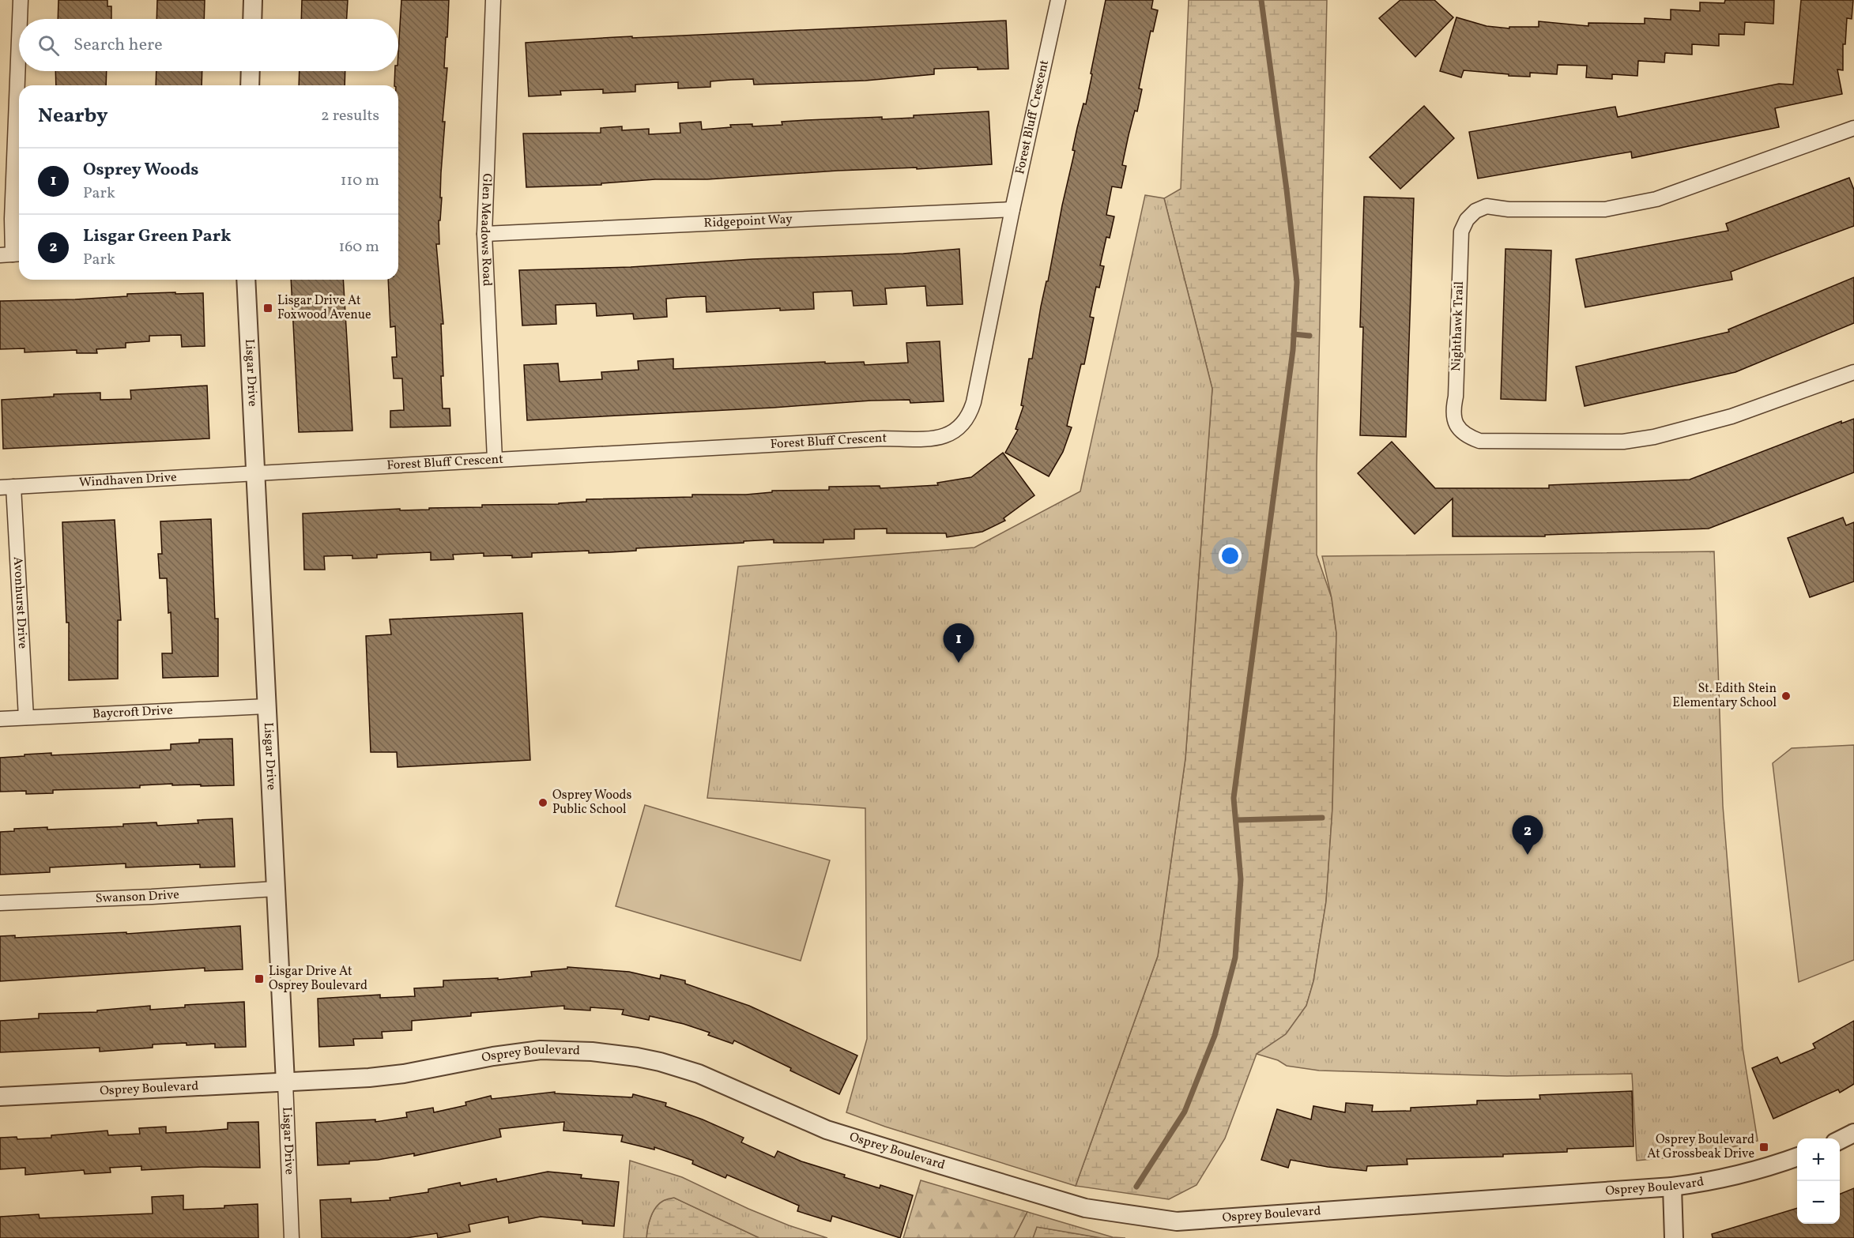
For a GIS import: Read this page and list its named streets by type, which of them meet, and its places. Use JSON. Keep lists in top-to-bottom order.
{
  "streets": {
    "street": [
      "Forest Bluff Crescent",
      "Ridgepoint Way",
      "Glen Meadows Road",
      "Nighthawk Trail",
      "Lisgar Drive",
      "Windhaven Drive",
      "Avonhurst Drive",
      "Baycroft Drive",
      "Swanson Drive",
      "Osprey Boulevard"
    ]
  },
  "crossings": [
    ["Forest Bluff Crescent", "Ridgepoint Way"],
    ["Forest Bluff Crescent", "Glen Meadows Road"],
    ["Forest Bluff Crescent", "Lisgar Drive"],
    ["Forest Bluff Crescent", "Windhaven Drive"],
    ["Ridgepoint Way", "Glen Meadows Road"],
    ["Lisgar Drive", "Windhaven Drive"],
    ["Lisgar Drive", "Baycroft Drive"],
    ["Lisgar Drive", "Swanson Drive"],
    ["Lisgar Drive", "Osprey Boulevard"],
    ["Windhaven Drive", "Avonhurst Drive"],
    ["Avonhurst Drive", "Baycroft Drive"]
  ],
  "places": {
    "transit": ["Lisgar Drive At Foxwood Avenue", "Lisgar Drive At Osprey Boulevard", "Osprey Boulevard At Grossbeak Drive"],
    "other": ["St. Edith Stein Elementary School", "Osprey Woods Public School"]
  },
  "page": {
    "search": "Search here",
    "heading": ["Nearby", "2 results"],
    "list": [
      {
        "mark": "1",
        "name": "Osprey Woods",
        "note": "Park",
        "value": "110 m"
      },
      {
        "mark": "2",
        "name": "Lisgar Green Park",
        "note": "Park",
        "value": "160 m"
      }
    ],
    "pins": ["1", "2"],
    "map_buttons": ["+", "−"]
  }
}
